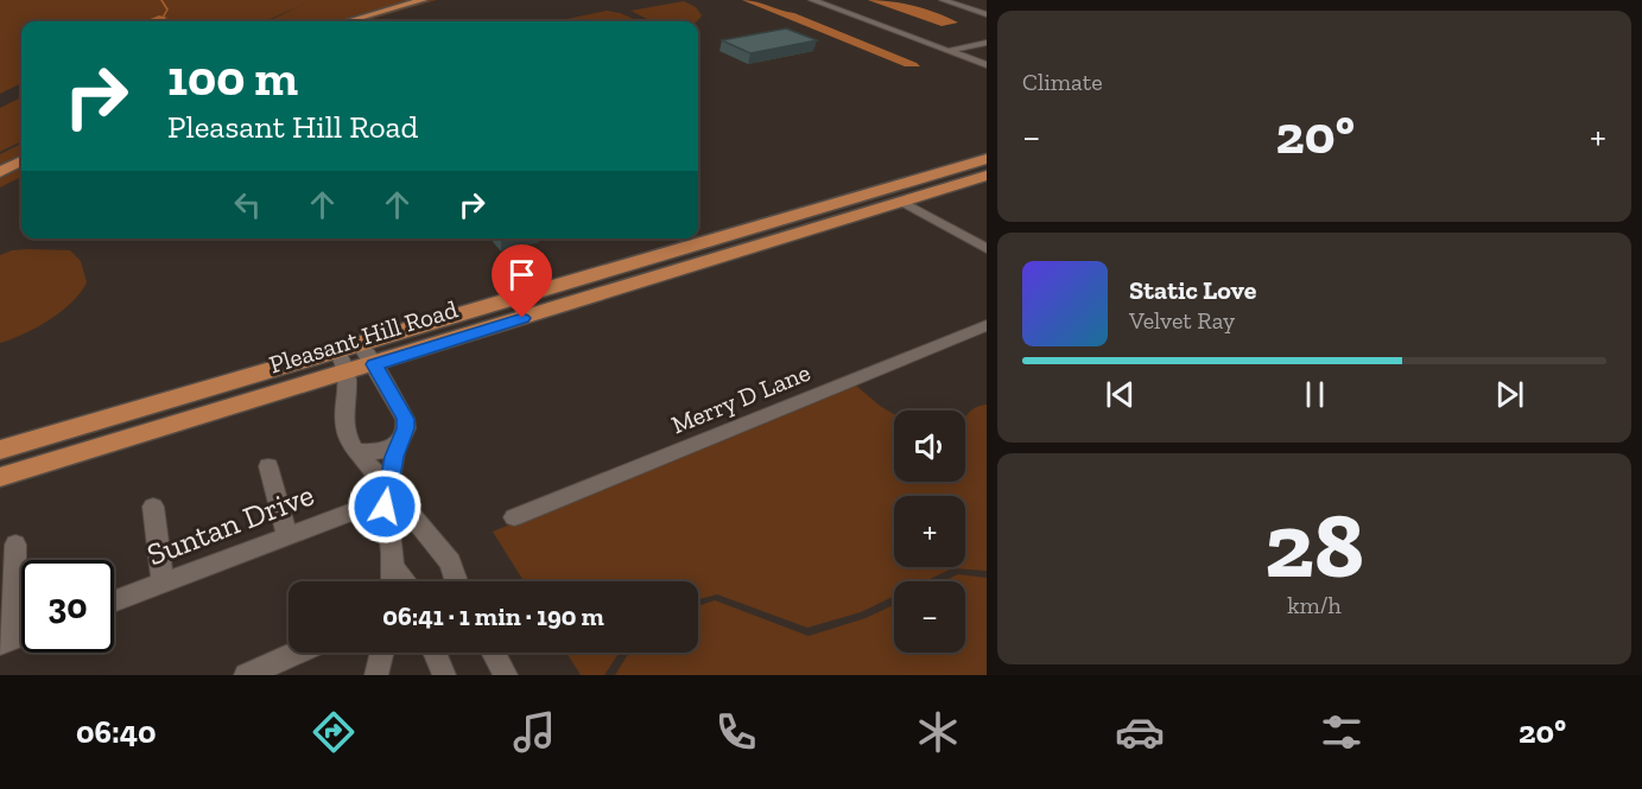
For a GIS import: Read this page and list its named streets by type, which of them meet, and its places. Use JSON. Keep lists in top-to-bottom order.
{
  "streets": {
    "main road": ["Pleasant Hill Road"],
    "street": ["Merry D Lane", "Suntan Drive"]
  },
  "page": {
    "tile": [
      "Climate",
      ["28", "km/h"]
    ],
    "turn": ["100 m", "Pleasant Hill Road"],
    "heat": ["−", "20°", "+"],
    "song": ["Static Love", "Velvet Ray"],
    "map_buttons": ["+", "−"],
    "limit": "30",
    "trip": "06:41 · 1 min · 190 m",
    "tabs": ["06:40", "20°"]
  }
}
